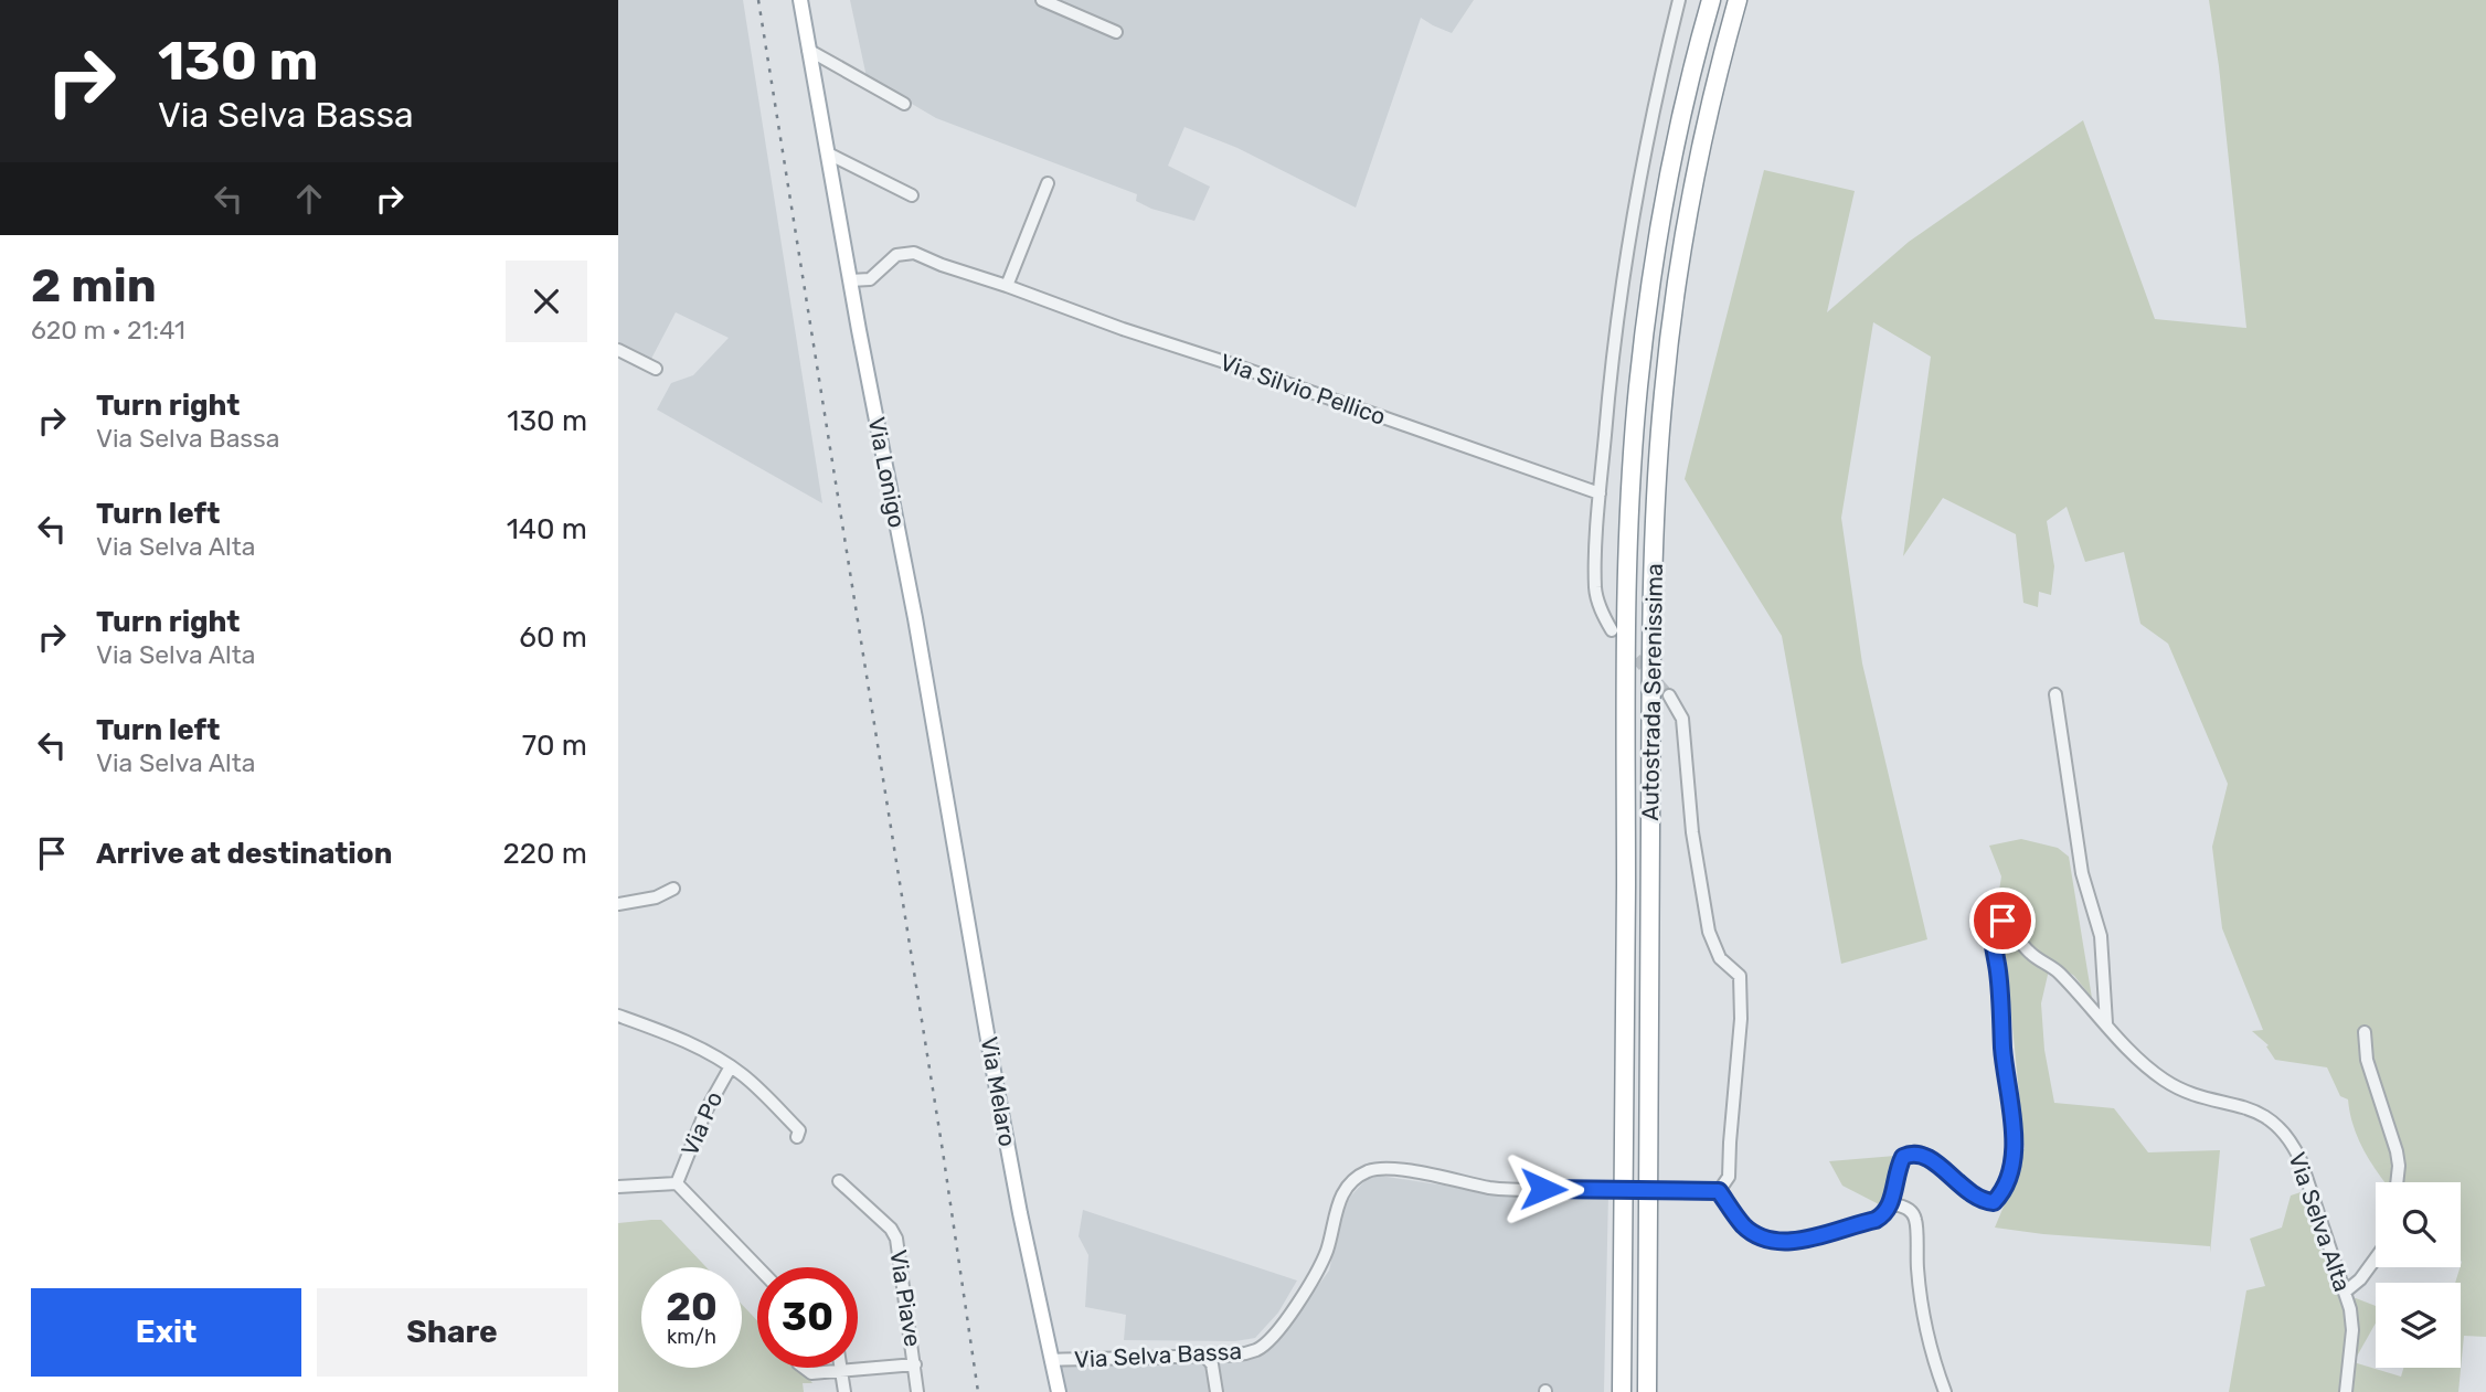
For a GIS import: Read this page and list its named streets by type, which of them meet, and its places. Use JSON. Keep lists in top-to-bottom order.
{
  "streets": {
    "highway": ["Autostrada Serenissima"],
    "main road": ["Via Lonigo", "Via Melaro"],
    "street": [
      "Via Silvio Pellico",
      "Via Po",
      "Via Selva Alta",
      "Via Piave",
      "Via Selva Bassa"
    ]
  },
  "crossings": [
    ["Via Silvio Pellico", "Via Lonigo"],
    ["Via Lonigo", "Via Melaro"],
    ["Via Melaro", "Via Selva Bassa"]
  ],
  "page": {
    "turn": ["130 m", "Via Selva Bassa"],
    "heading": ["2 min", "620 m · 21:41"],
    "list": [
      {
        "name": "Turn right",
        "note": "Via Selva Bassa",
        "value": "130 m"
      },
      {
        "name": "Turn left",
        "note": "Via Selva Alta",
        "value": "140 m"
      },
      {
        "name": "Turn right",
        "note": "Via Selva Alta",
        "value": "60 m"
      },
      {
        "name": "Turn left",
        "note": "Via Selva Alta",
        "value": "70 m"
      },
      {
        "name": "Arrive at destination",
        "value": "220 m"
      }
    ],
    "speed": "20 km/h",
    "limit": "30",
    "buttons": ["Exit", "Share"]
  }
}
